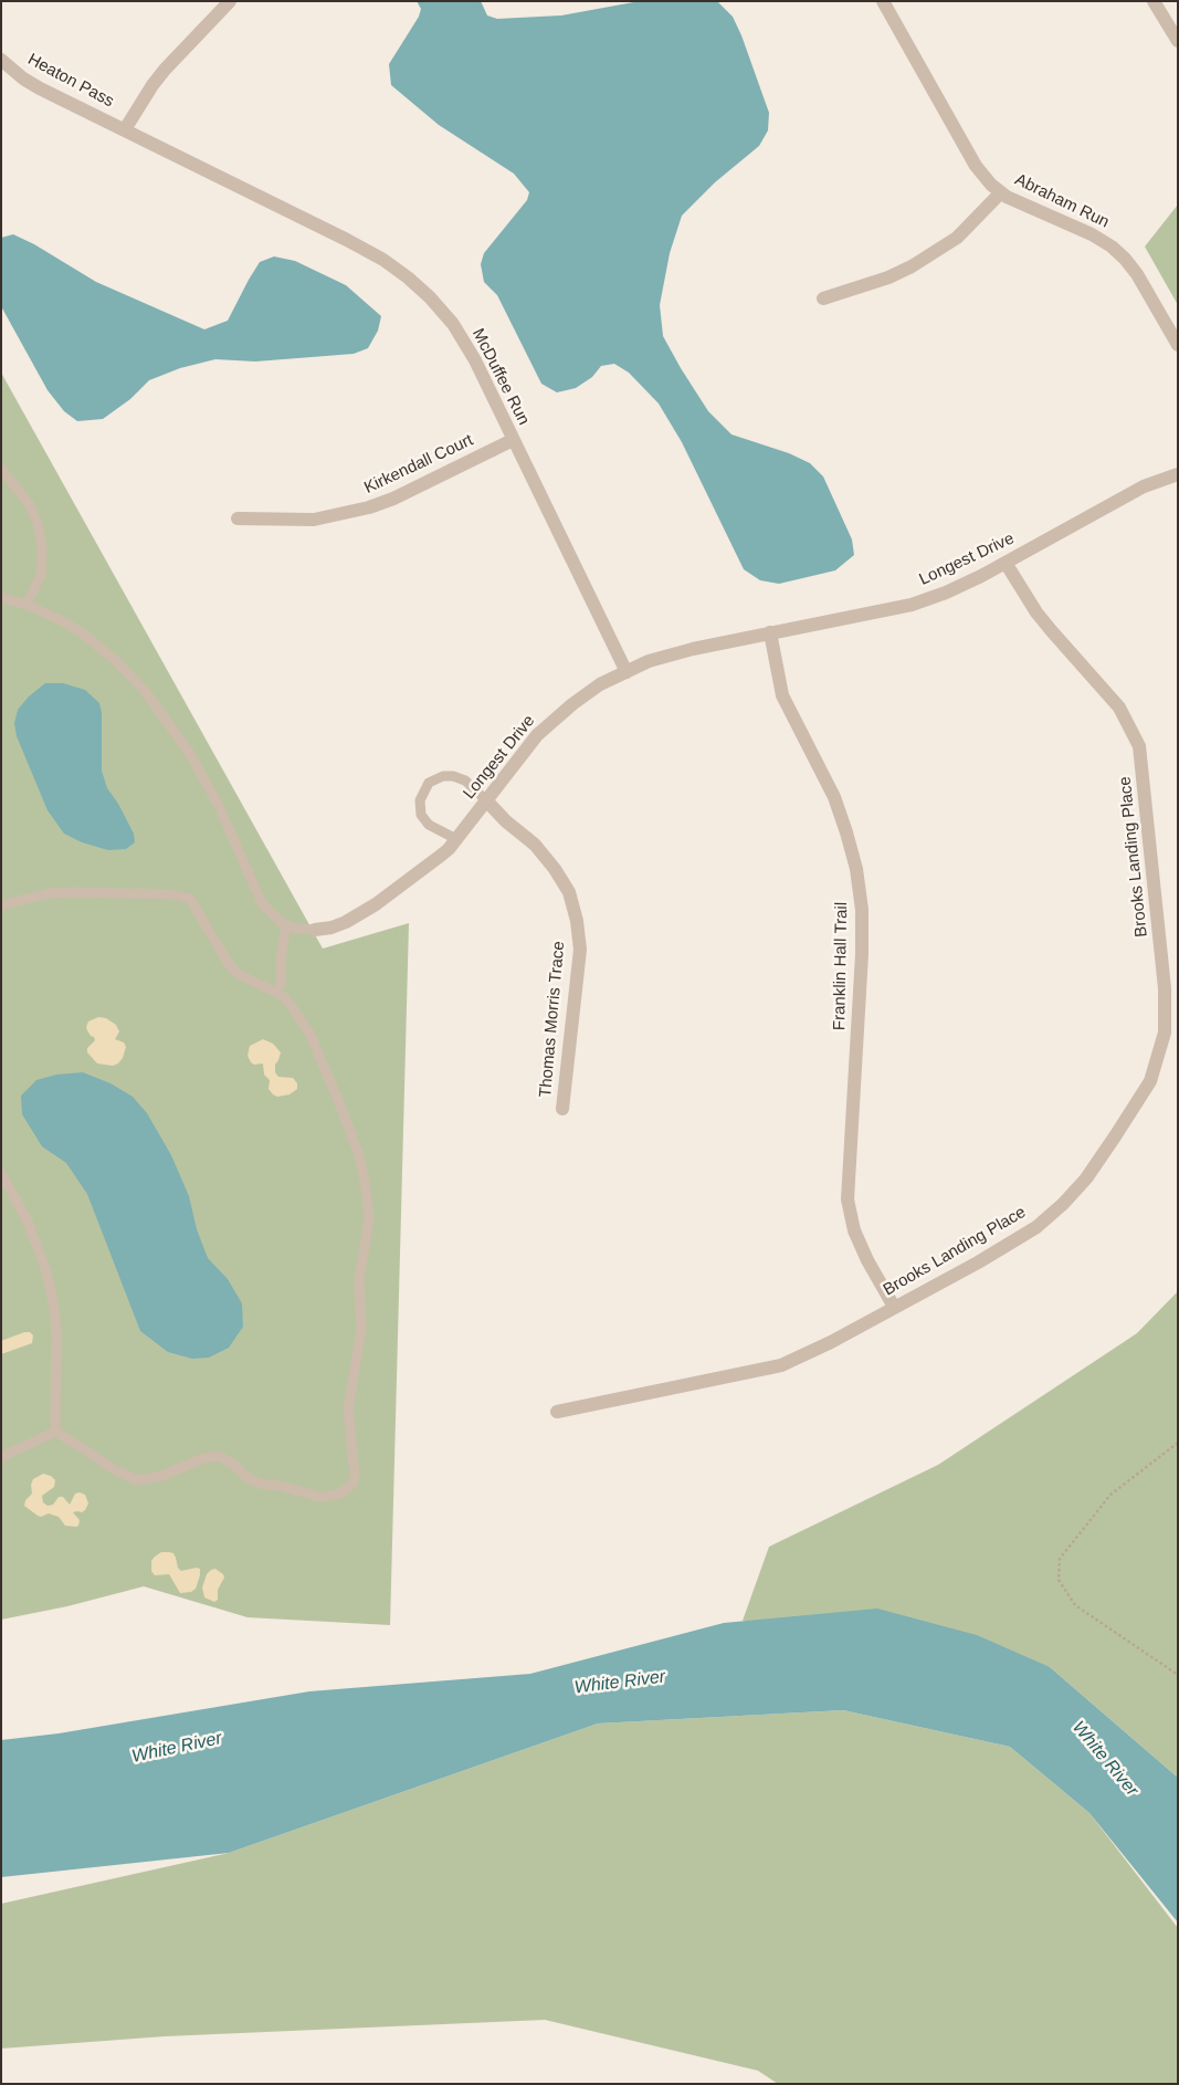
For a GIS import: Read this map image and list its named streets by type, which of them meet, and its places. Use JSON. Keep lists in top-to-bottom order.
{
  "streets": {
    "street": [
      "Heaton Pass",
      "Abraham Run",
      "McDuffee Run",
      "Kirkendall Court",
      "Longest Drive",
      "Brooks Landing Place",
      "Franklin Hall Trail",
      "Thomas Morris Trace"
    ]
  },
  "crossings": [
    ["Heaton Pass", "McDuffee Run"],
    ["McDuffee Run", "Kirkendall Court"],
    ["McDuffee Run", "Longest Drive"],
    ["Longest Drive", "Brooks Landing Place"],
    ["Longest Drive", "Franklin Hall Trail"],
    ["Longest Drive", "Thomas Morris Trace"],
    ["Brooks Landing Place", "Franklin Hall Trail"]
  ],
  "water": ["White River"]
}
